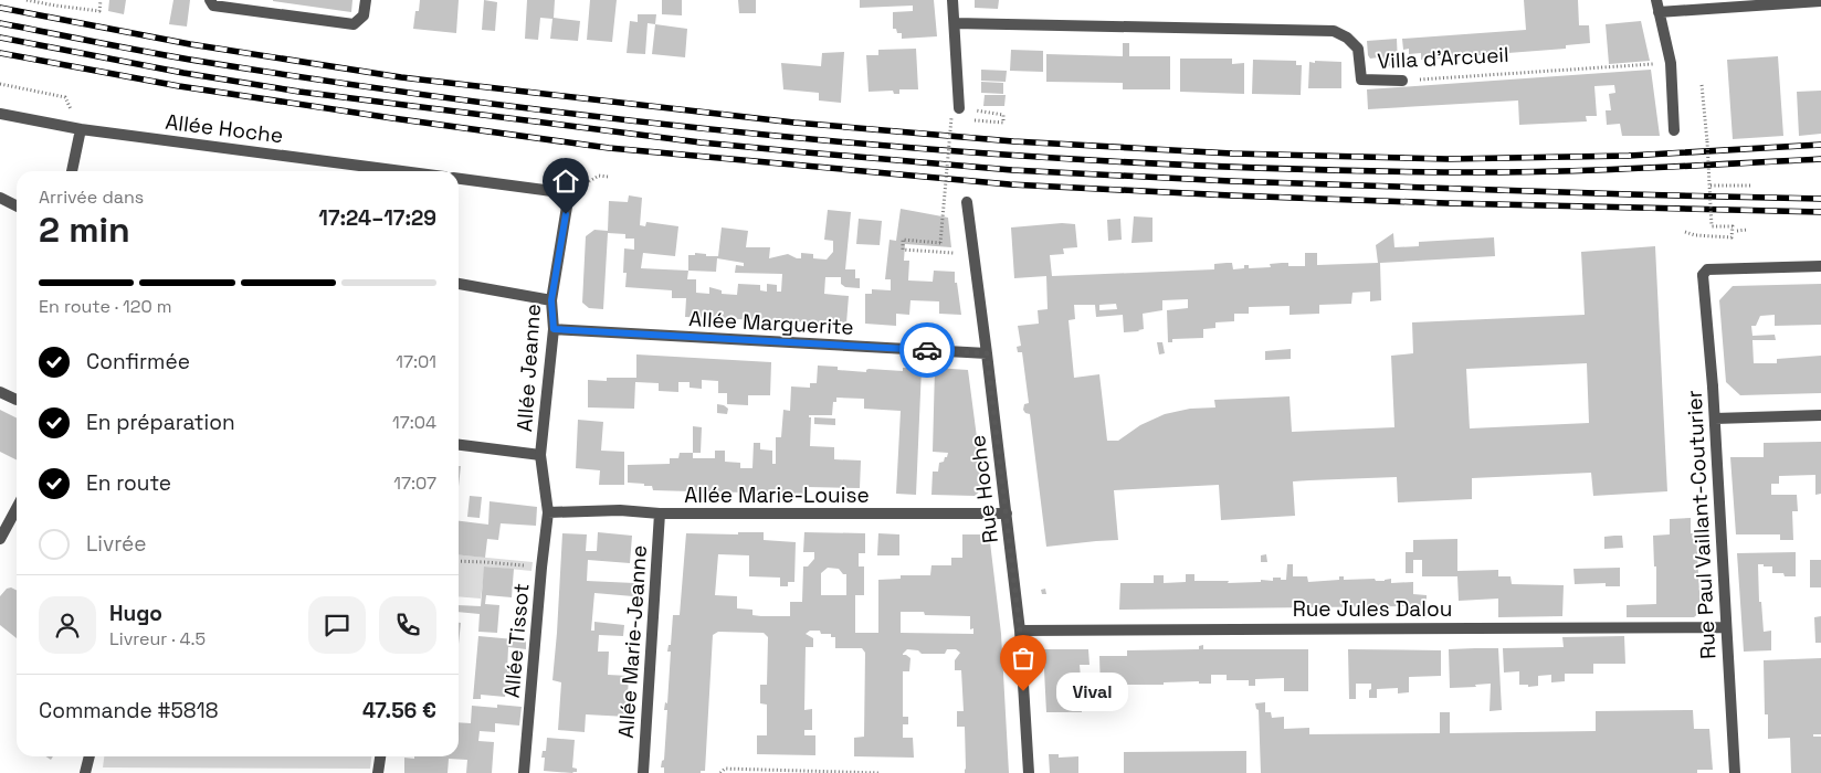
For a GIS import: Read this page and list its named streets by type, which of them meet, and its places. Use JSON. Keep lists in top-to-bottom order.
{
  "streets": {
    "street": [
      "Villa d'Arcueil",
      "Allée Hoche",
      "Allée Marguerite",
      "Allée Jeanne",
      "Rue Hoche",
      "Allée Marie-Louise",
      "Rue Paul Vaillant-Couturier",
      "Rue Jules Dalou",
      "Allée Tissot",
      "Allée Marie-Jeanne"
    ]
  },
  "crossings": [
    ["Allée Marguerite", "Allée Jeanne"],
    ["Allée Marguerite", "Rue Hoche"],
    ["Allée Jeanne", "Allée Marie-Louise"],
    ["Allée Jeanne", "Allée Tissot"],
    ["Rue Hoche", "Allée Marie-Louise"],
    ["Rue Hoche", "Rue Jules Dalou"],
    ["Allée Marie-Louise", "Allée Tissot"],
    ["Allée Marie-Louise", "Allée Marie-Jeanne"],
    ["Rue Paul Vaillant-Couturier", "Rue Jules Dalou"]
  ],
  "places": ["Vival"],
  "page": {
    "heading": ["2 min", "Arrivée dans", "17:24–17:29"],
    "panel": [
      "Hugo",
      "Livreur · 4.5",
      "Commande #5818",
      "47.56 €"
    ],
    "bar": "En route · 120 m",
    "list": [
      ["Confirmée", "17:01"],
      ["En préparation", "17:04"],
      ["En route", "17:07"],
      "Livrée"
    ],
    "bubble": "Vival"
  }
}
